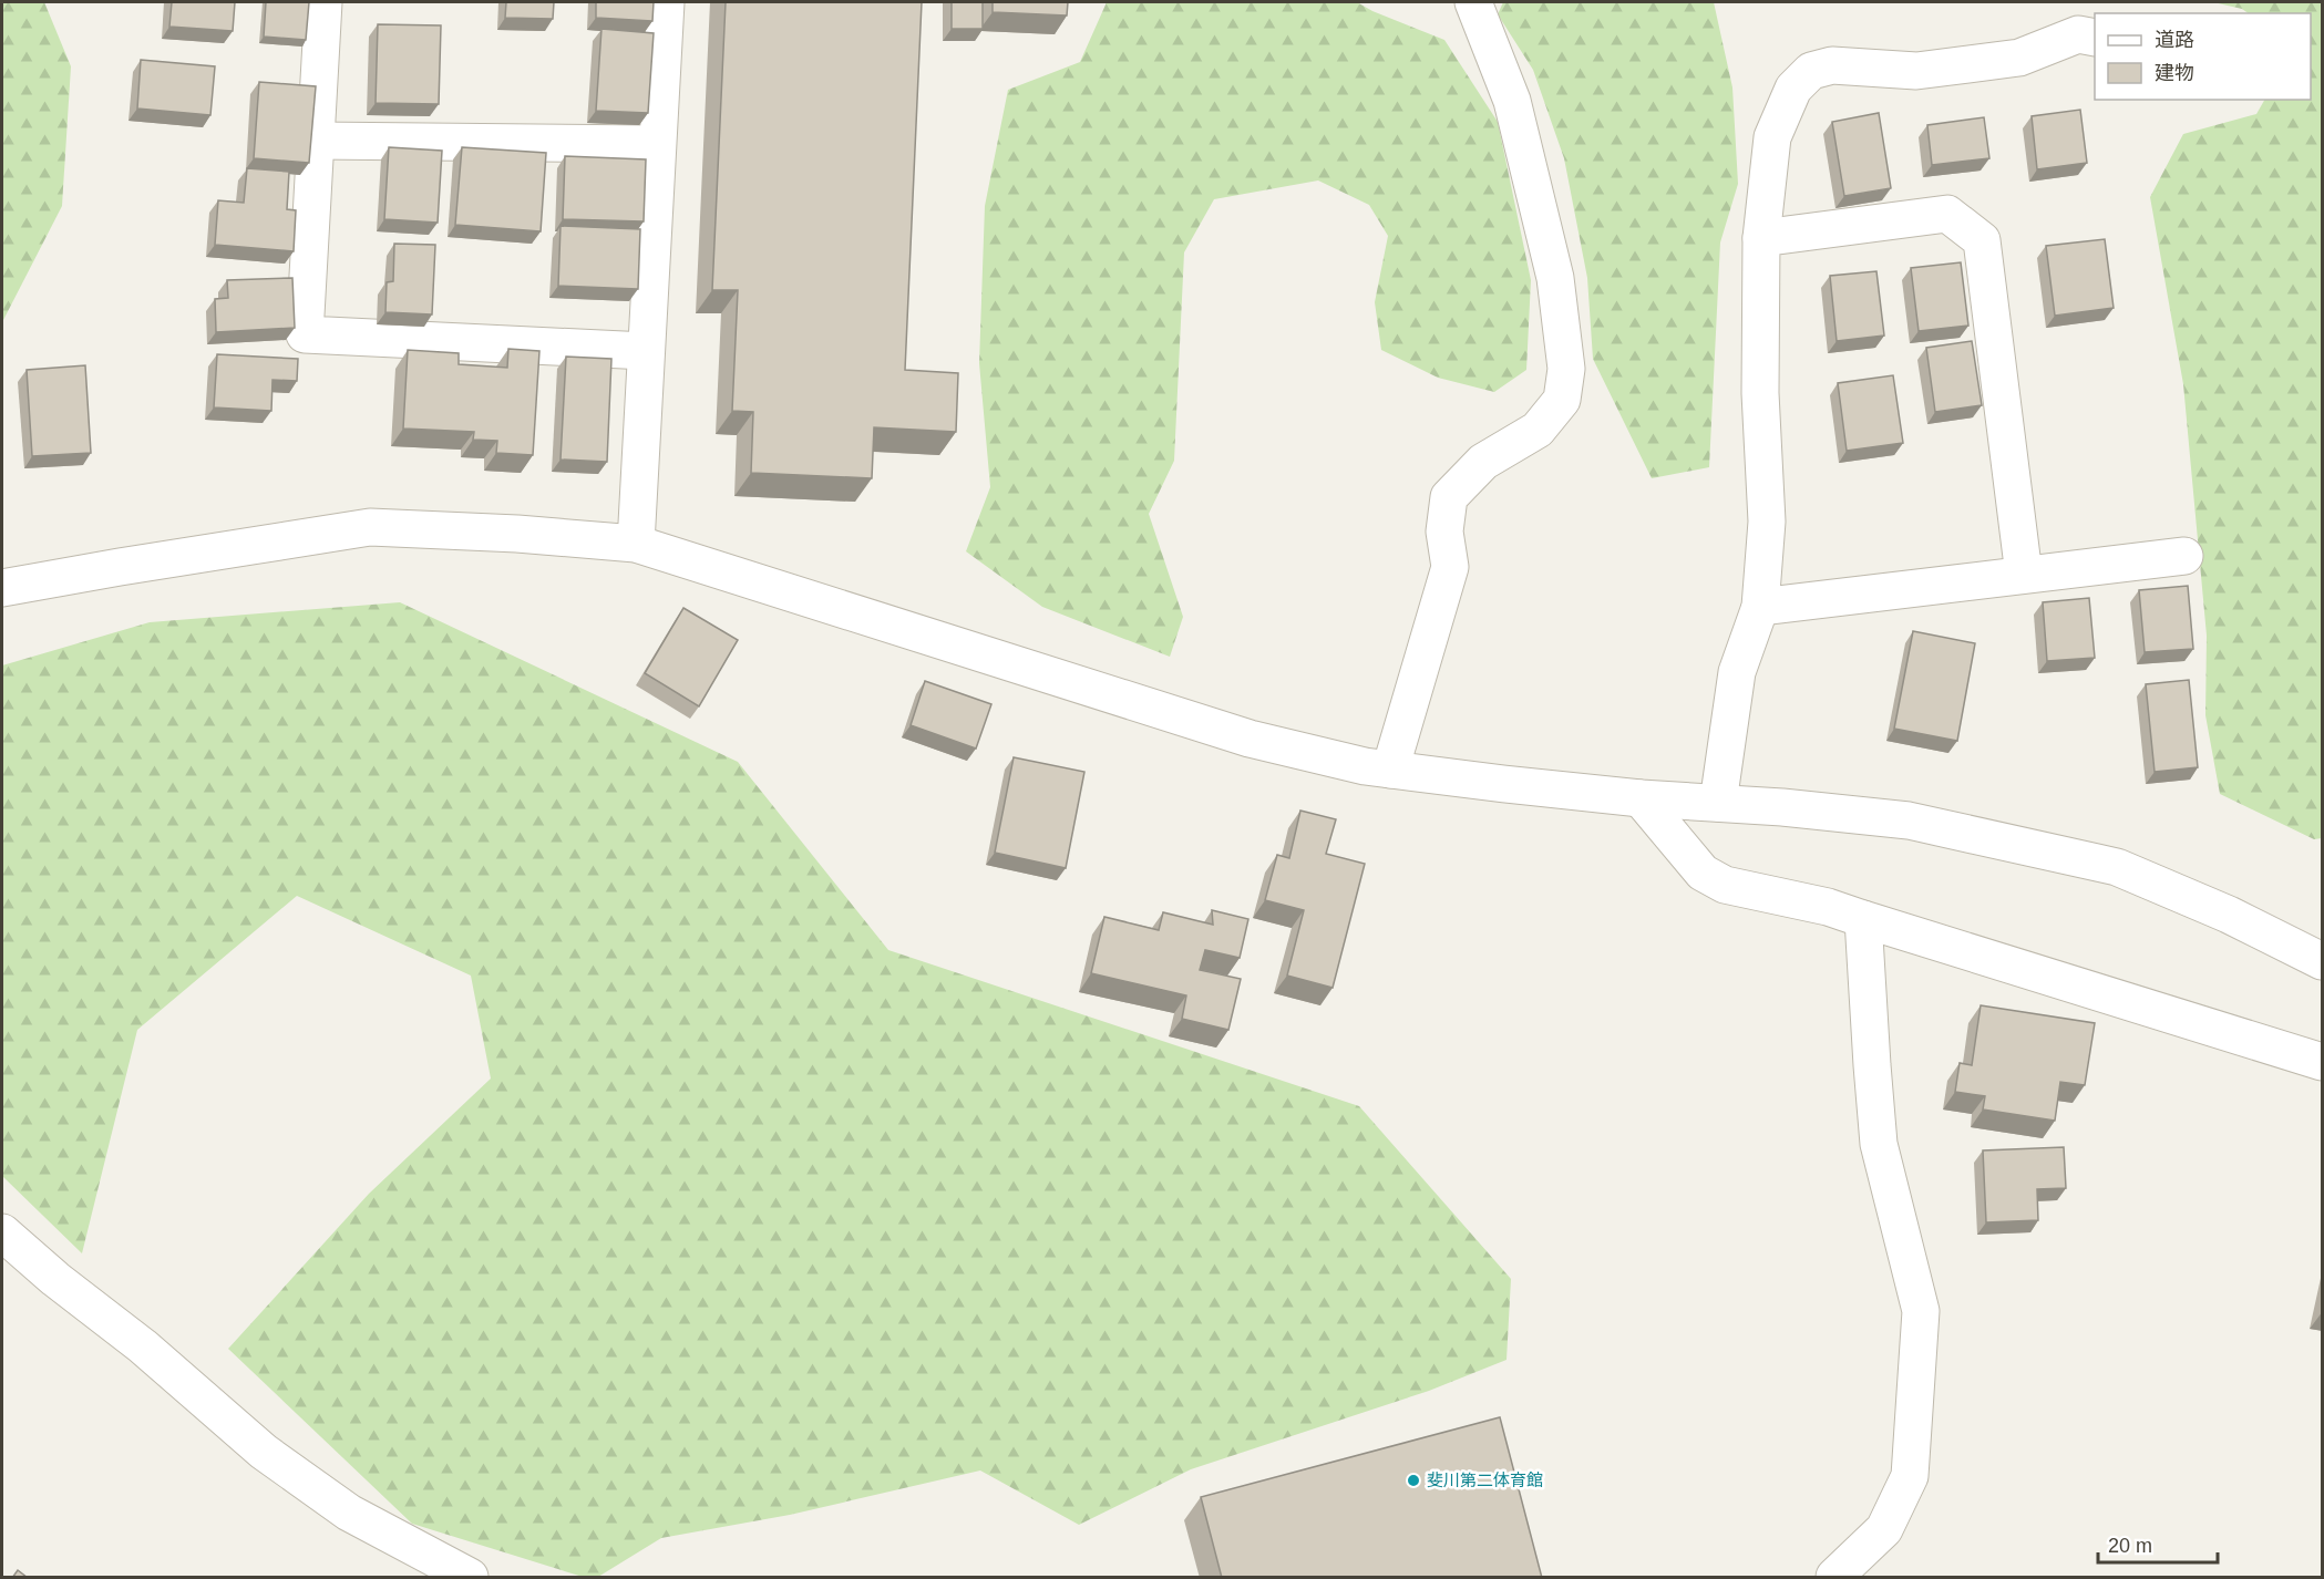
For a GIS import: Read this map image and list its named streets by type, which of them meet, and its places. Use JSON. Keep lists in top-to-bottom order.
{
  "places": ["斐川第二体育館"],
  "legend": ["道路", "建物"],
  "scale_bar": "20 m"
}
